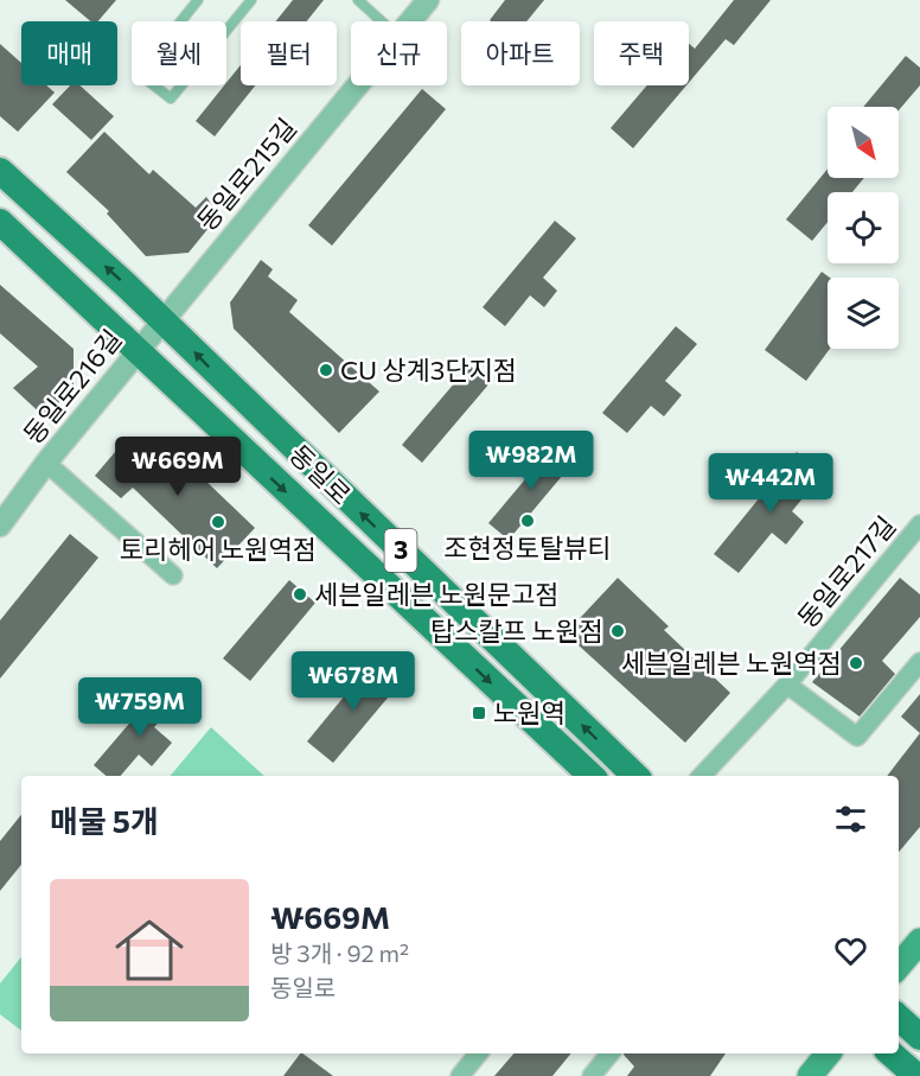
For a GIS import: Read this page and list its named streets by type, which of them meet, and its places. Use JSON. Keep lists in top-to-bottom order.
{
  "streets": {
    "main road": ["동일로", "3"],
    "street": ["동일로215길", "동일로216길", "동일로217길"]
  },
  "crossings": [
    ["동일로215길", "동일로216길"],
    ["동일로215길", "동일로"],
    ["동일로216길", "동일로"]
  ],
  "places": {
    "other": [
      "CU 상계3단지점",
      "조현정토탈뷰티",
      "토리헤어 노원역점",
      "세븐일레븐 노원문고점",
      "탑스칼프 노원점",
      "세븐일레븐 노원역점"
    ],
    "transit": ["노원역"]
  },
  "north": "bottom right",
  "page": {
    "chip": [
      "매매",
      "월세",
      "필터",
      "신규",
      "아파트",
      "주택"
    ],
    "price": [
      "₩982M",
      "₩669M",
      "₩442M",
      "₩678M",
      "₩759M"
    ],
    "heading": "매물 5개",
    "list": [
      {
        "name": "₩669M",
        "note": "방 3개 · 92 m² · 동일로"
      }
    ]
  }
}
